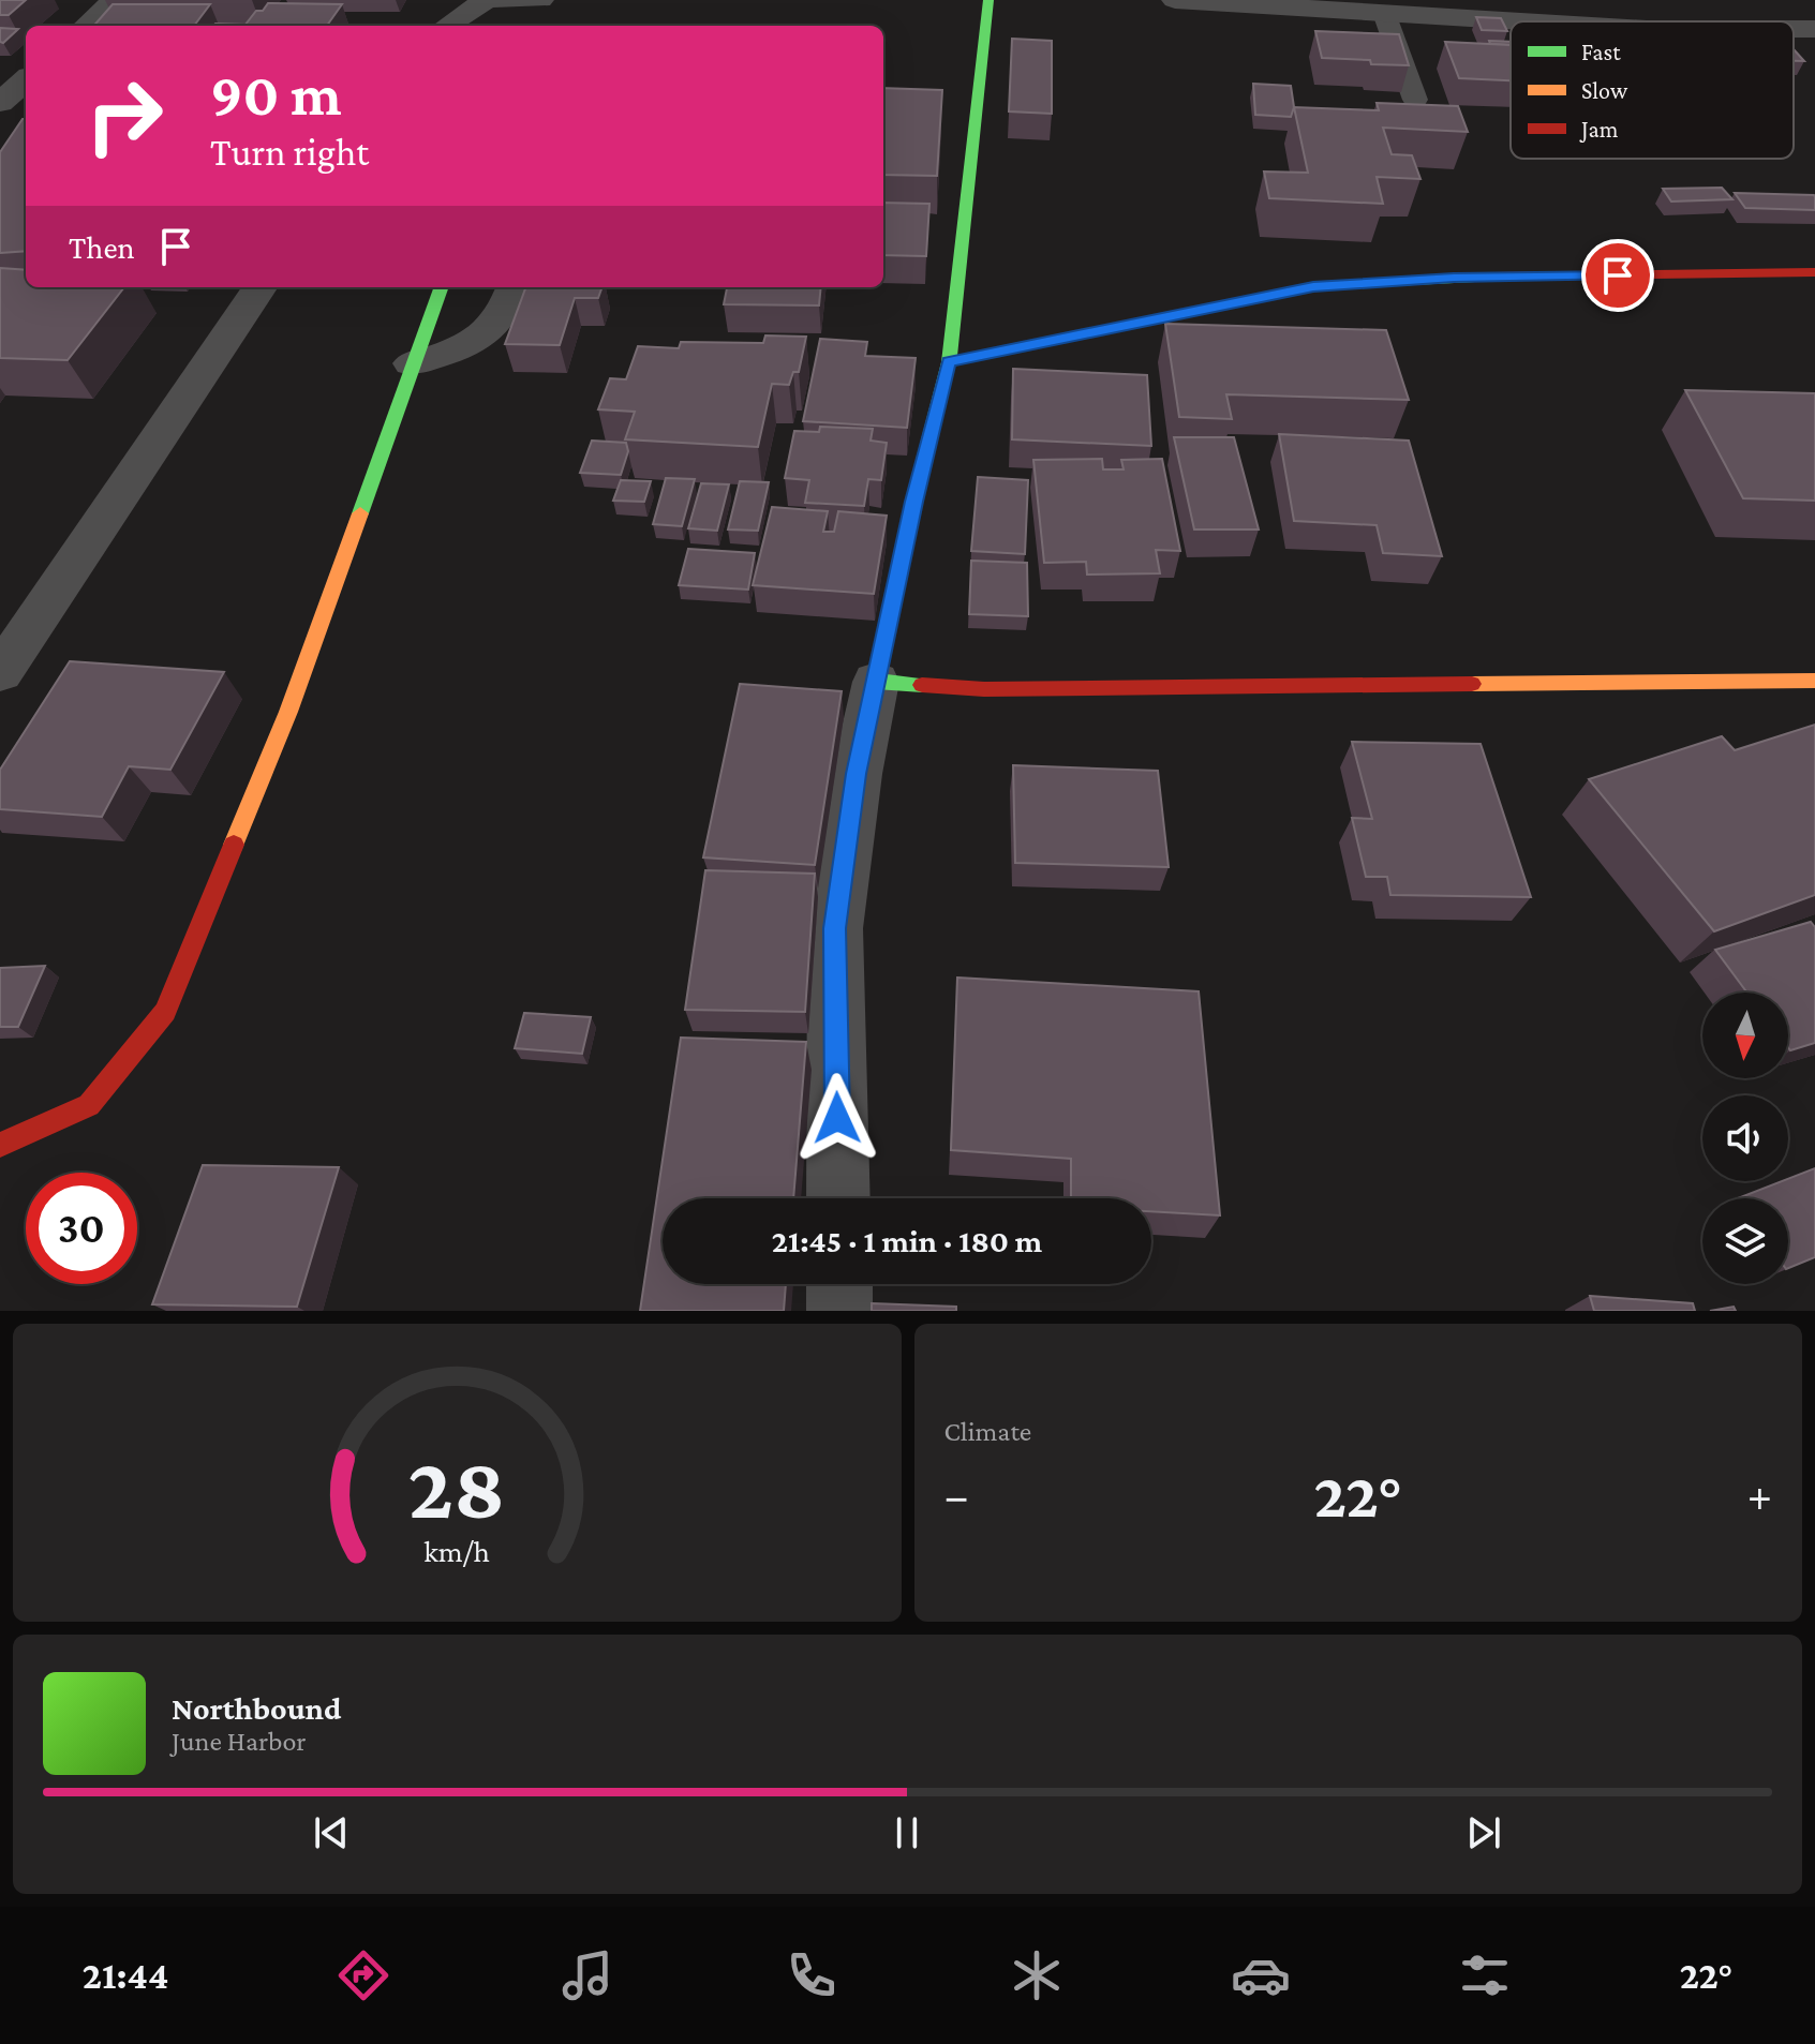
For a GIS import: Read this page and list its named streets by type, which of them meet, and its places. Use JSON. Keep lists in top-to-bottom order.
{
  "legend": ["Fast", "Slow", "Jam"],
  "north": "bottom",
  "page": {
    "turn": ["90 m", "Turn right"],
    "then": "Then",
    "limit": "30",
    "trip": "21:45 · 1 min · 180 m",
    "tile": "Climate",
    "heat": ["−", "22°", "+"],
    "song": ["Northbound", "June Harbor"],
    "tabs": ["21:44", "22°"],
    "gauge": ["28", "km/h"]
  }
}
